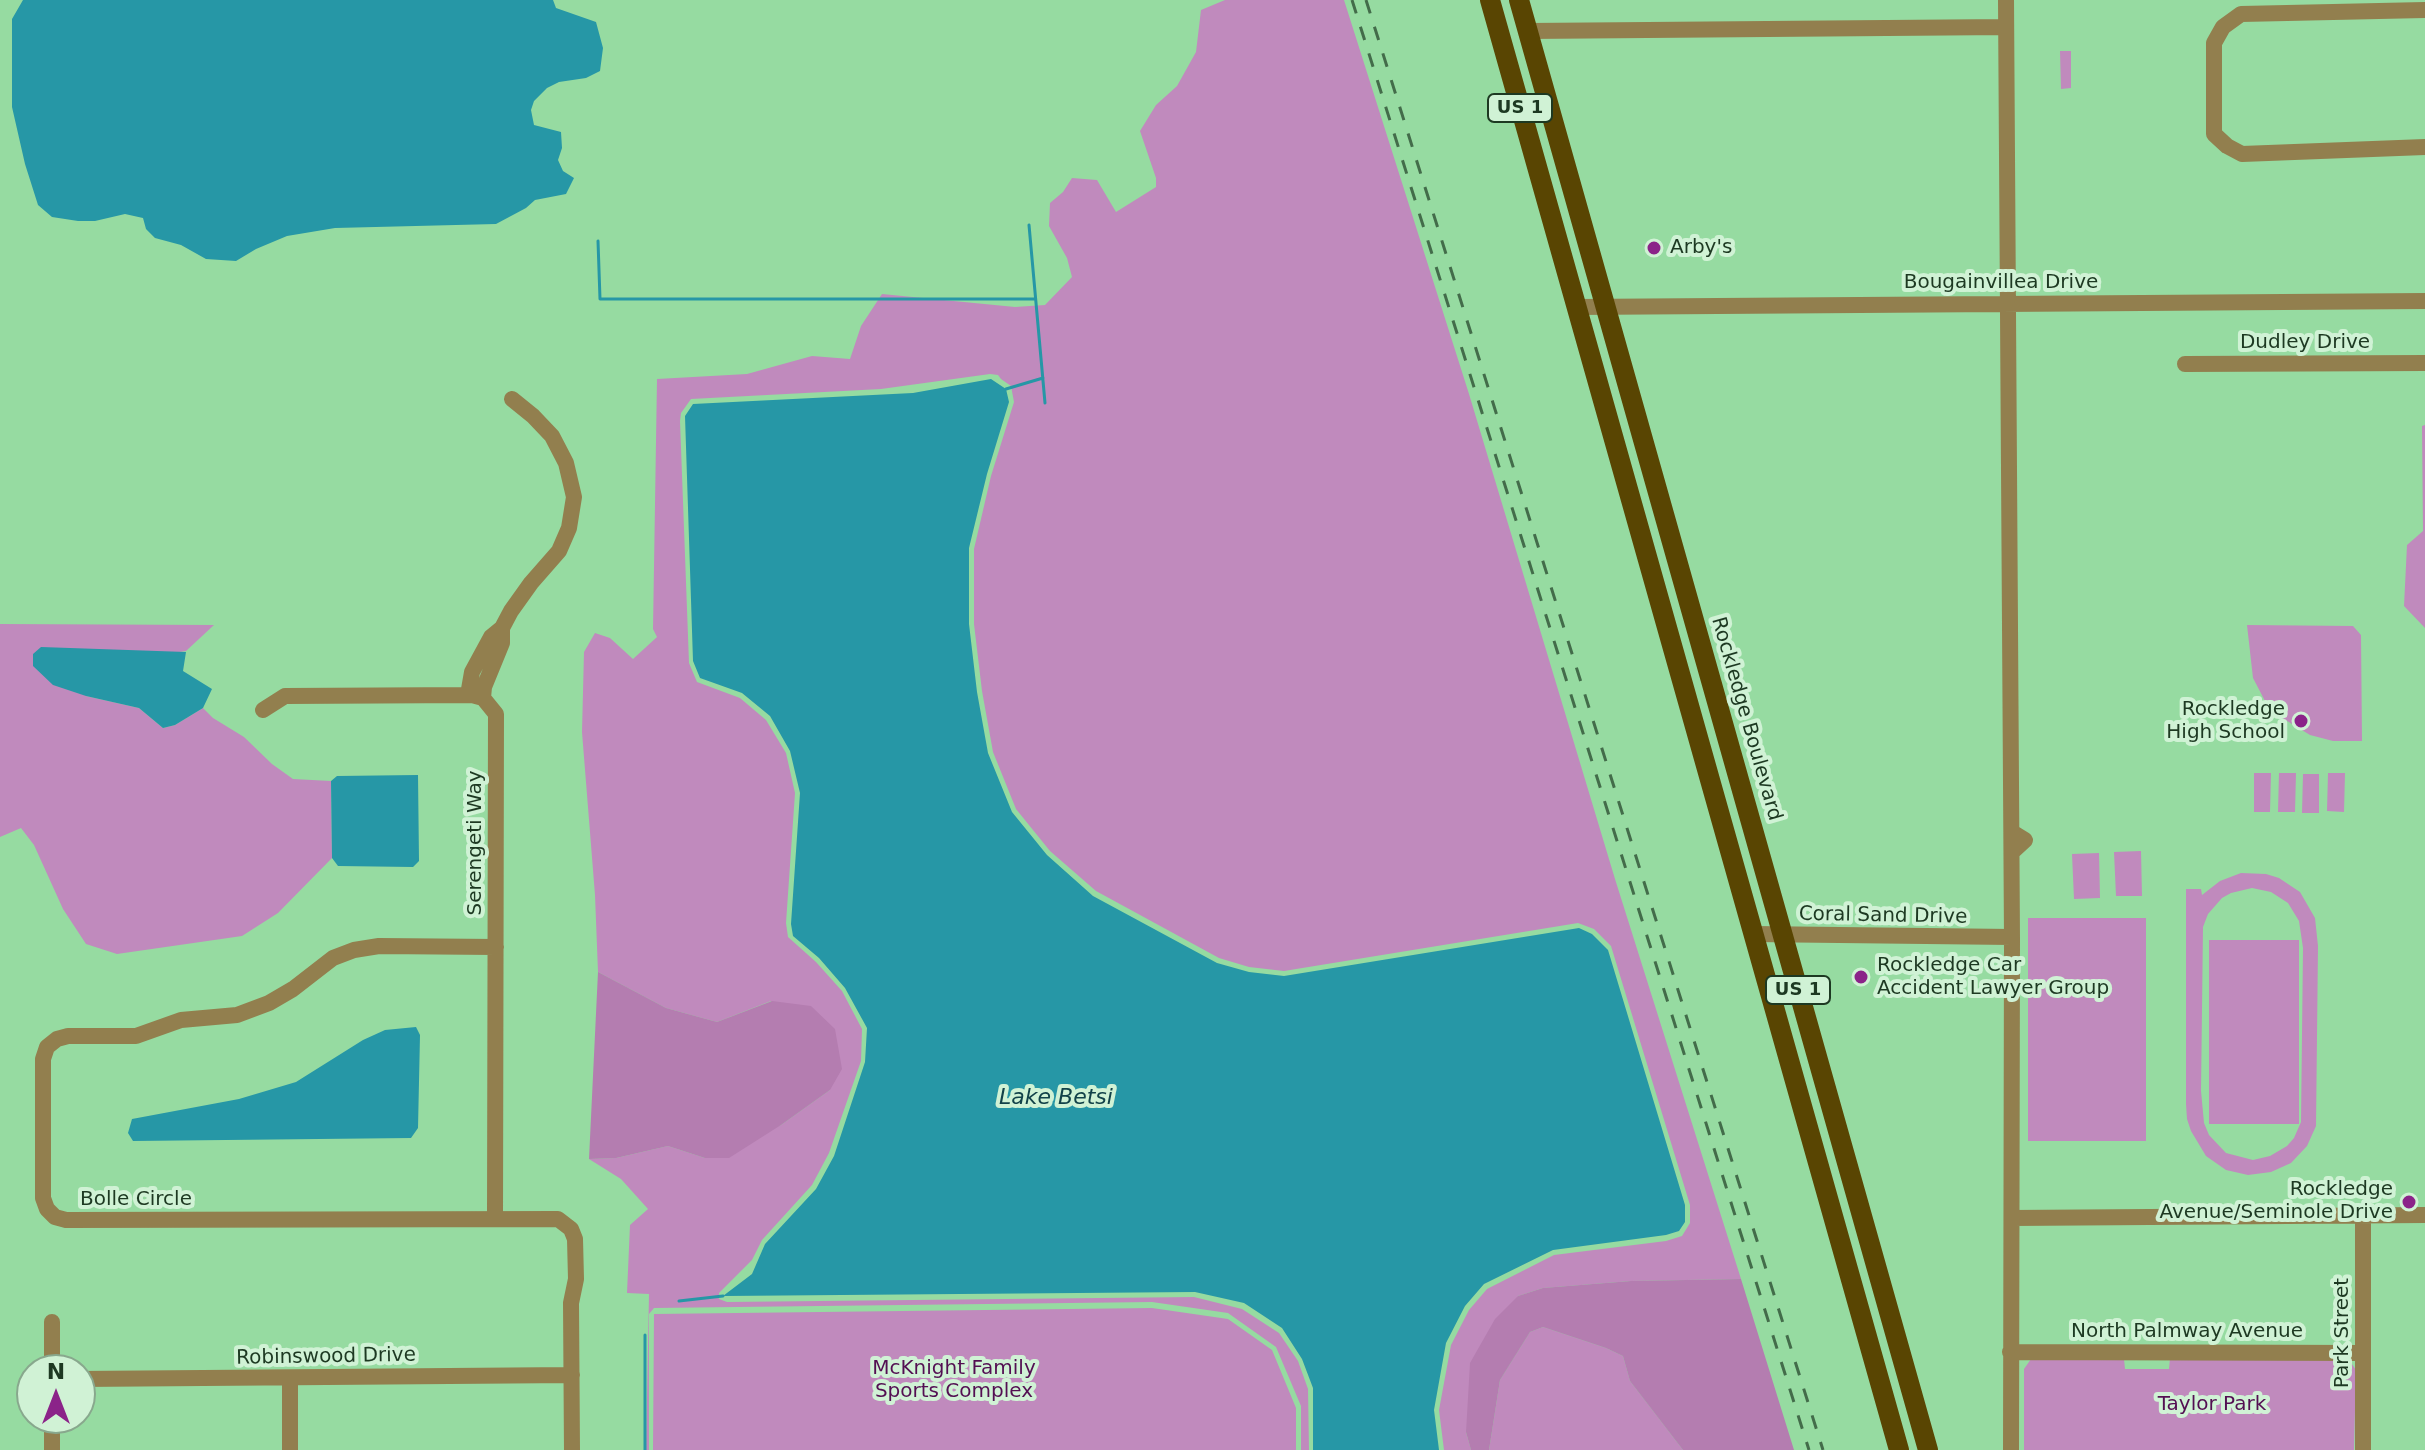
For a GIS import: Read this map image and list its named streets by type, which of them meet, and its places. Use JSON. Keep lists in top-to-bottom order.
{
  "streets": {
    "main road": ["US 1", "Rockledge Boulevard"],
    "street": [
      "Bougainvillea Drive",
      "Dudley Drive",
      "Serengeti Way",
      "Coral Sand Drive",
      "Bolle Circle",
      "North Palmway Avenue",
      "Park Street",
      "Robinswood Drive"
    ]
  },
  "crossings": [
    ["US 1", "Bougainvillea Drive"],
    ["US 1", "Coral Sand Drive"],
    ["Bougainvillea Drive", "Rockledge Boulevard"],
    ["Rockledge Boulevard", "Coral Sand Drive"],
    ["Serengeti Way", "Bolle Circle"],
    ["Bolle Circle", "Robinswood Drive"],
    ["North Palmway Avenue", "Park Street"]
  ],
  "water": ["Lake Betsi"],
  "parks": ["McKnight Family Sports Complex", "Taylor Park"],
  "places": [
    "Arby's",
    "Rockledge High School",
    "Rockledge Car Accident Lawyer Group",
    "Rockledge Avenue/Seminole Drive"
  ],
  "north": "top"
}
